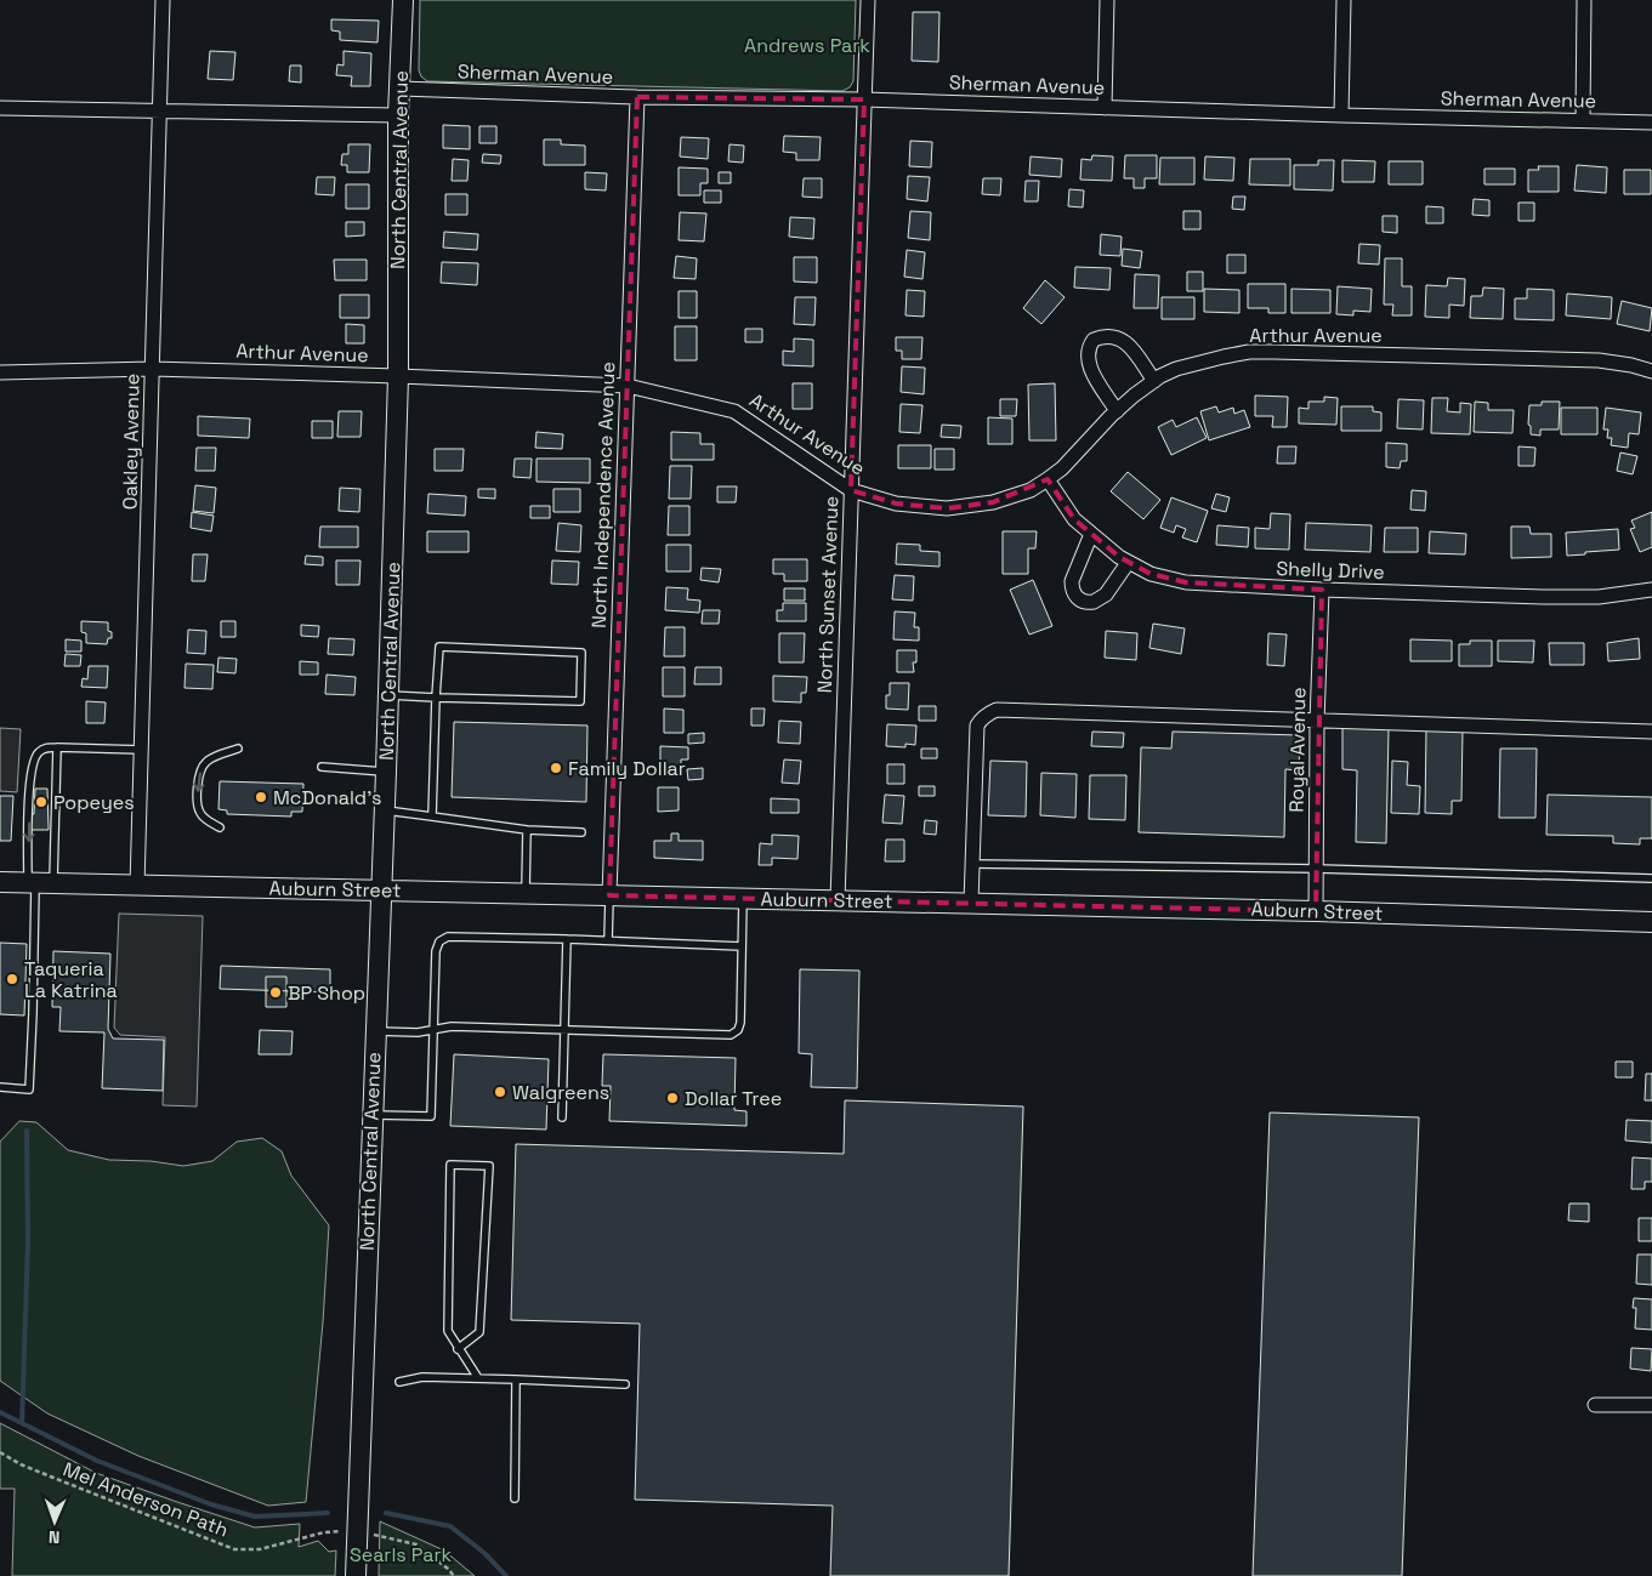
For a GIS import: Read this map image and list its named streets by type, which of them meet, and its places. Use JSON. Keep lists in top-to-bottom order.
{
  "streets": {
    "main road": ["North Central Avenue", "Auburn Street"],
    "street": [
      "Sherman Avenue",
      "Arthur Avenue",
      "Oakley Avenue",
      "North Independence Avenue",
      "Shelly Drive",
      "North Sunset Avenue",
      "Royal Avenue"
    ],
    "path": ["Mel Anderson Path"]
  },
  "crossings": [
    ["Sherman Avenue", "North Central Avenue"],
    ["Sherman Avenue", "North Independence Avenue"],
    ["Sherman Avenue", "North Sunset Avenue"],
    ["North Central Avenue", "Arthur Avenue"],
    ["North Central Avenue", "Auburn Street"],
    ["North Central Avenue", "Mel Anderson Path"],
    ["Arthur Avenue", "Oakley Avenue"],
    ["Arthur Avenue", "North Independence Avenue"],
    ["Arthur Avenue", "Shelly Drive"],
    ["Arthur Avenue", "North Sunset Avenue"],
    ["Oakley Avenue", "Auburn Street"],
    ["North Independence Avenue", "Auburn Street"],
    ["Shelly Drive", "Royal Avenue"],
    ["North Sunset Avenue", "Auburn Street"],
    ["Royal Avenue", "Auburn Street"]
  ],
  "parks": ["Andrews Park", "Searls Park"],
  "places": [
    "Family Dollar",
    "McDonald's",
    "Popeyes",
    "Taqueria La Katrina",
    "BP Shop",
    "Walgreens",
    "Dollar Tree"
  ],
  "north": "bottom"
}
